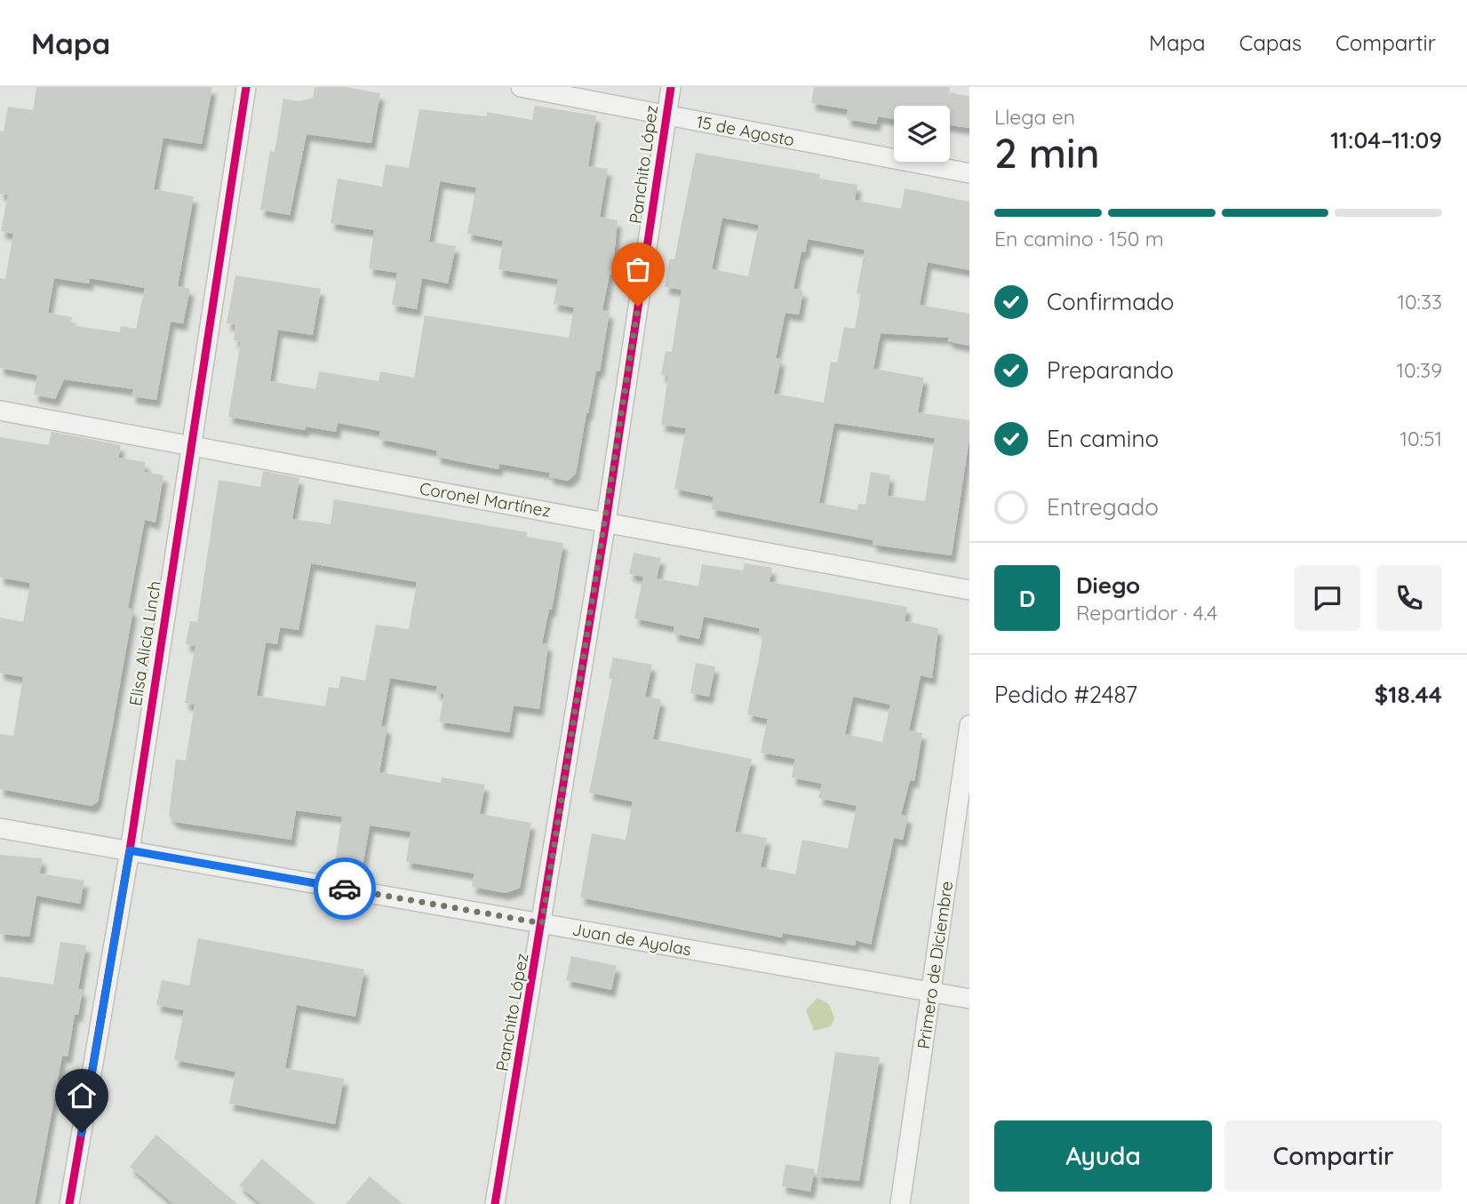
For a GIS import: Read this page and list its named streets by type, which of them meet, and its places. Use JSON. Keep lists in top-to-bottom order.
{
  "streets": {
    "street": [
      "15 de Agosto",
      "Panchito López",
      "Coronel Martínez",
      "Elisa Alicia Linch",
      "Juan de Ayolas",
      "Primero de Diciembre"
    ]
  },
  "crossings": [
    ["15 de Agosto", "Panchito López"],
    ["Panchito López", "Coronel Martínez"],
    ["Panchito López", "Juan de Ayolas"],
    ["Coronel Martínez", "Elisa Alicia Linch"],
    ["Elisa Alicia Linch", "Juan de Ayolas"],
    ["Juan de Ayolas", "Primero de Diciembre"]
  ],
  "page": {
    "header": "Mapa",
    "nav": ["Mapa", "Capas", "Compartir"],
    "heading": ["2 min", "Llega en", "11:04–11:09"],
    "panel": [
      "Diego",
      "Repartidor · 4.4",
      "Pedido #2487",
      "$18.44"
    ],
    "bar": "En camino · 150 m",
    "list": [
      ["Confirmado", "10:33"],
      ["Preparando", "10:39"],
      ["En camino", "10:51"],
      "Entregado"
    ],
    "round": "D",
    "buttons": ["Ayuda", "Compartir"]
  }
}
